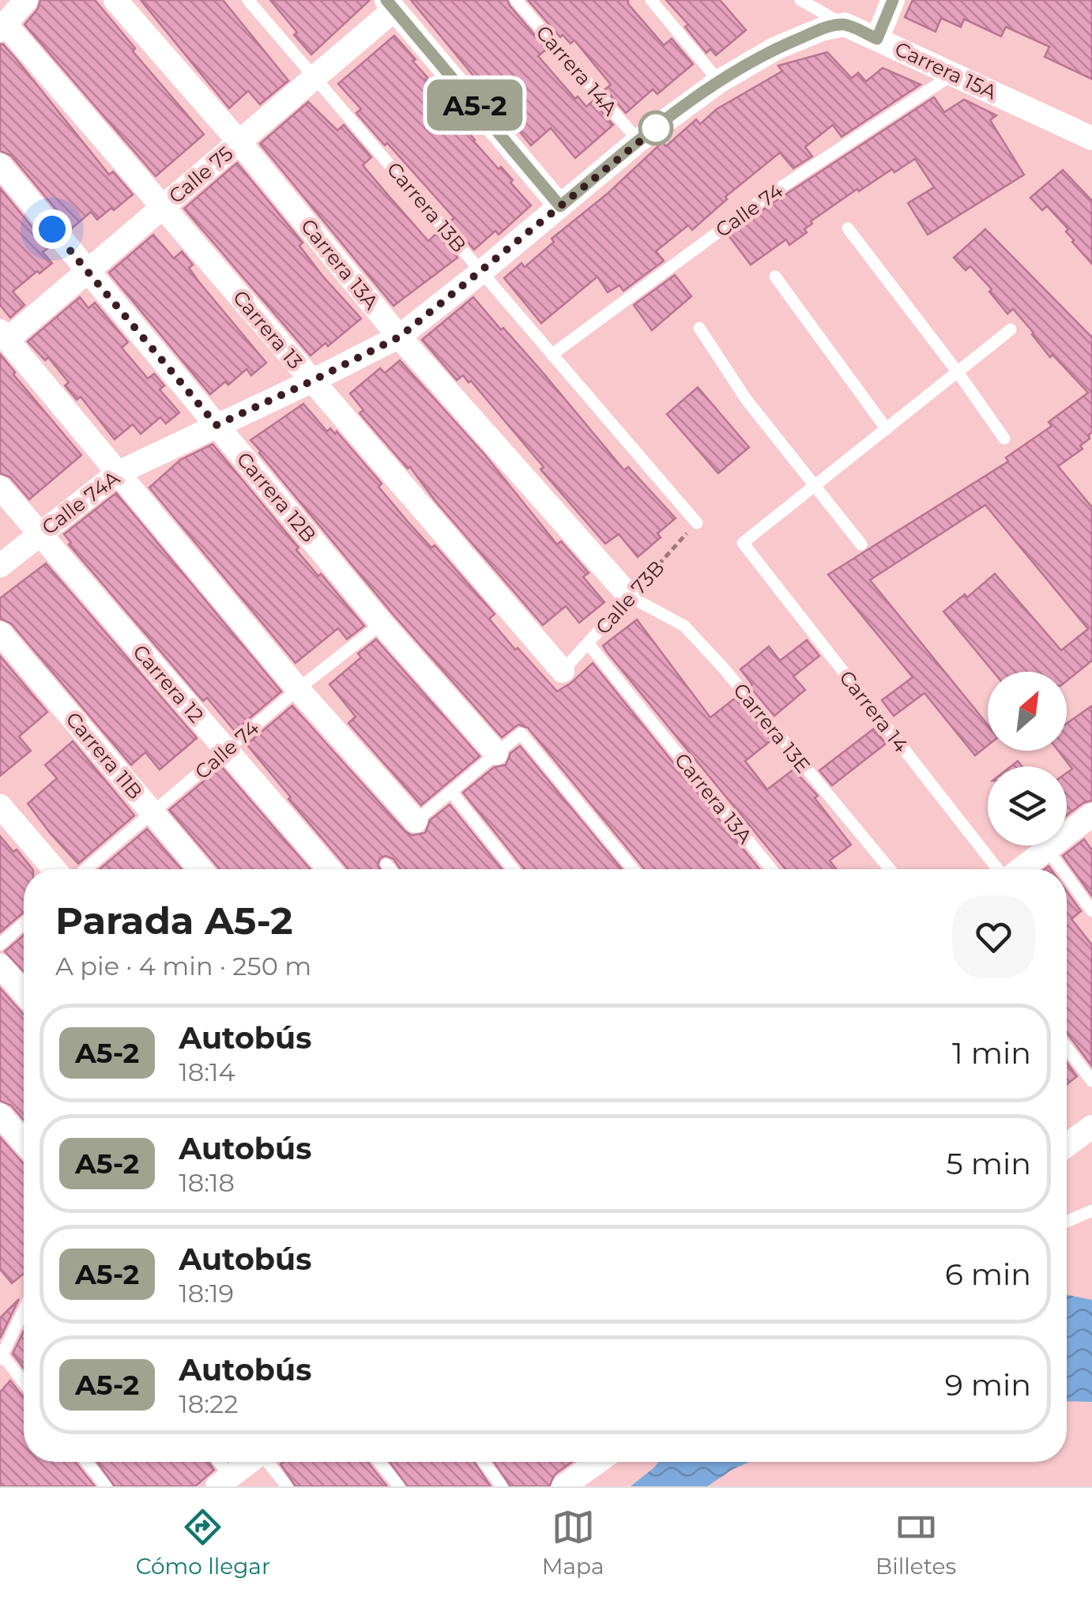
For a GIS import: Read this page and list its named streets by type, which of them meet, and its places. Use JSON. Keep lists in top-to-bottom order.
{
  "streets": {
    "street": [
      "Carrera 15A",
      "Calle 75",
      "Carrera 13A",
      "Carrera 13",
      "Carrera 12B",
      "Calle 74A",
      "Carrera 12",
      "Carrera 11B"
    ],
    "lane": [
      "Carrera 14A",
      "Carrera 13B",
      "Calle 74",
      "Calle 73B",
      "Carrera 14",
      "Carrera 13E"
    ]
  },
  "crossings": [
    ["Carrera 14A", "Calle 74A"],
    ["Carrera 15A", "Calle 74"],
    ["Carrera 15A", "Calle 74A"],
    ["Calle 75", "Carrera 13B"],
    ["Calle 75", "Carrera 13A"],
    ["Calle 75", "Carrera 13"],
    ["Calle 75", "Carrera 12B"],
    ["Carrera 13B", "Calle 74"],
    ["Carrera 13B", "Calle 74A"],
    ["Carrera 13B", "Calle 73B"],
    ["Calle 74", "Carrera 12B"],
    ["Calle 74", "Carrera 12"],
    ["Calle 74", "Carrera 11B"],
    ["Carrera 13A", "Calle 74A"],
    ["Carrera 13A", "Calle 73B"],
    ["Carrera 13A", "Carrera 13E"],
    ["Carrera 13", "Calle 74A"],
    ["Carrera 13", "Calle 73B"],
    ["Carrera 12B", "Calle 74A"],
    ["Calle 74A", "Carrera 12"],
    ["Calle 73B", "Carrera 13E"]
  ],
  "lines": ["bus line A5-2"],
  "north": "top right",
  "page": {
    "on_map": "A5-2",
    "heading": ["Parada A5-2", "A pie · 4 min · 250 m"],
    "list": [
      {
        "mark": "A5-2",
        "name": "Autobús",
        "note": "18:14",
        "value": "1 min"
      },
      {
        "mark": "A5-2",
        "name": "Autobús",
        "note": "18:18",
        "value": "5 min"
      },
      {
        "mark": "A5-2",
        "name": "Autobús",
        "note": "18:19",
        "value": "6 min"
      },
      {
        "mark": "A5-2",
        "name": "Autobús",
        "note": "18:22",
        "value": "9 min"
      }
    ],
    "tabs": ["Cómo llegar", "Mapa", "Billetes"]
  }
}
